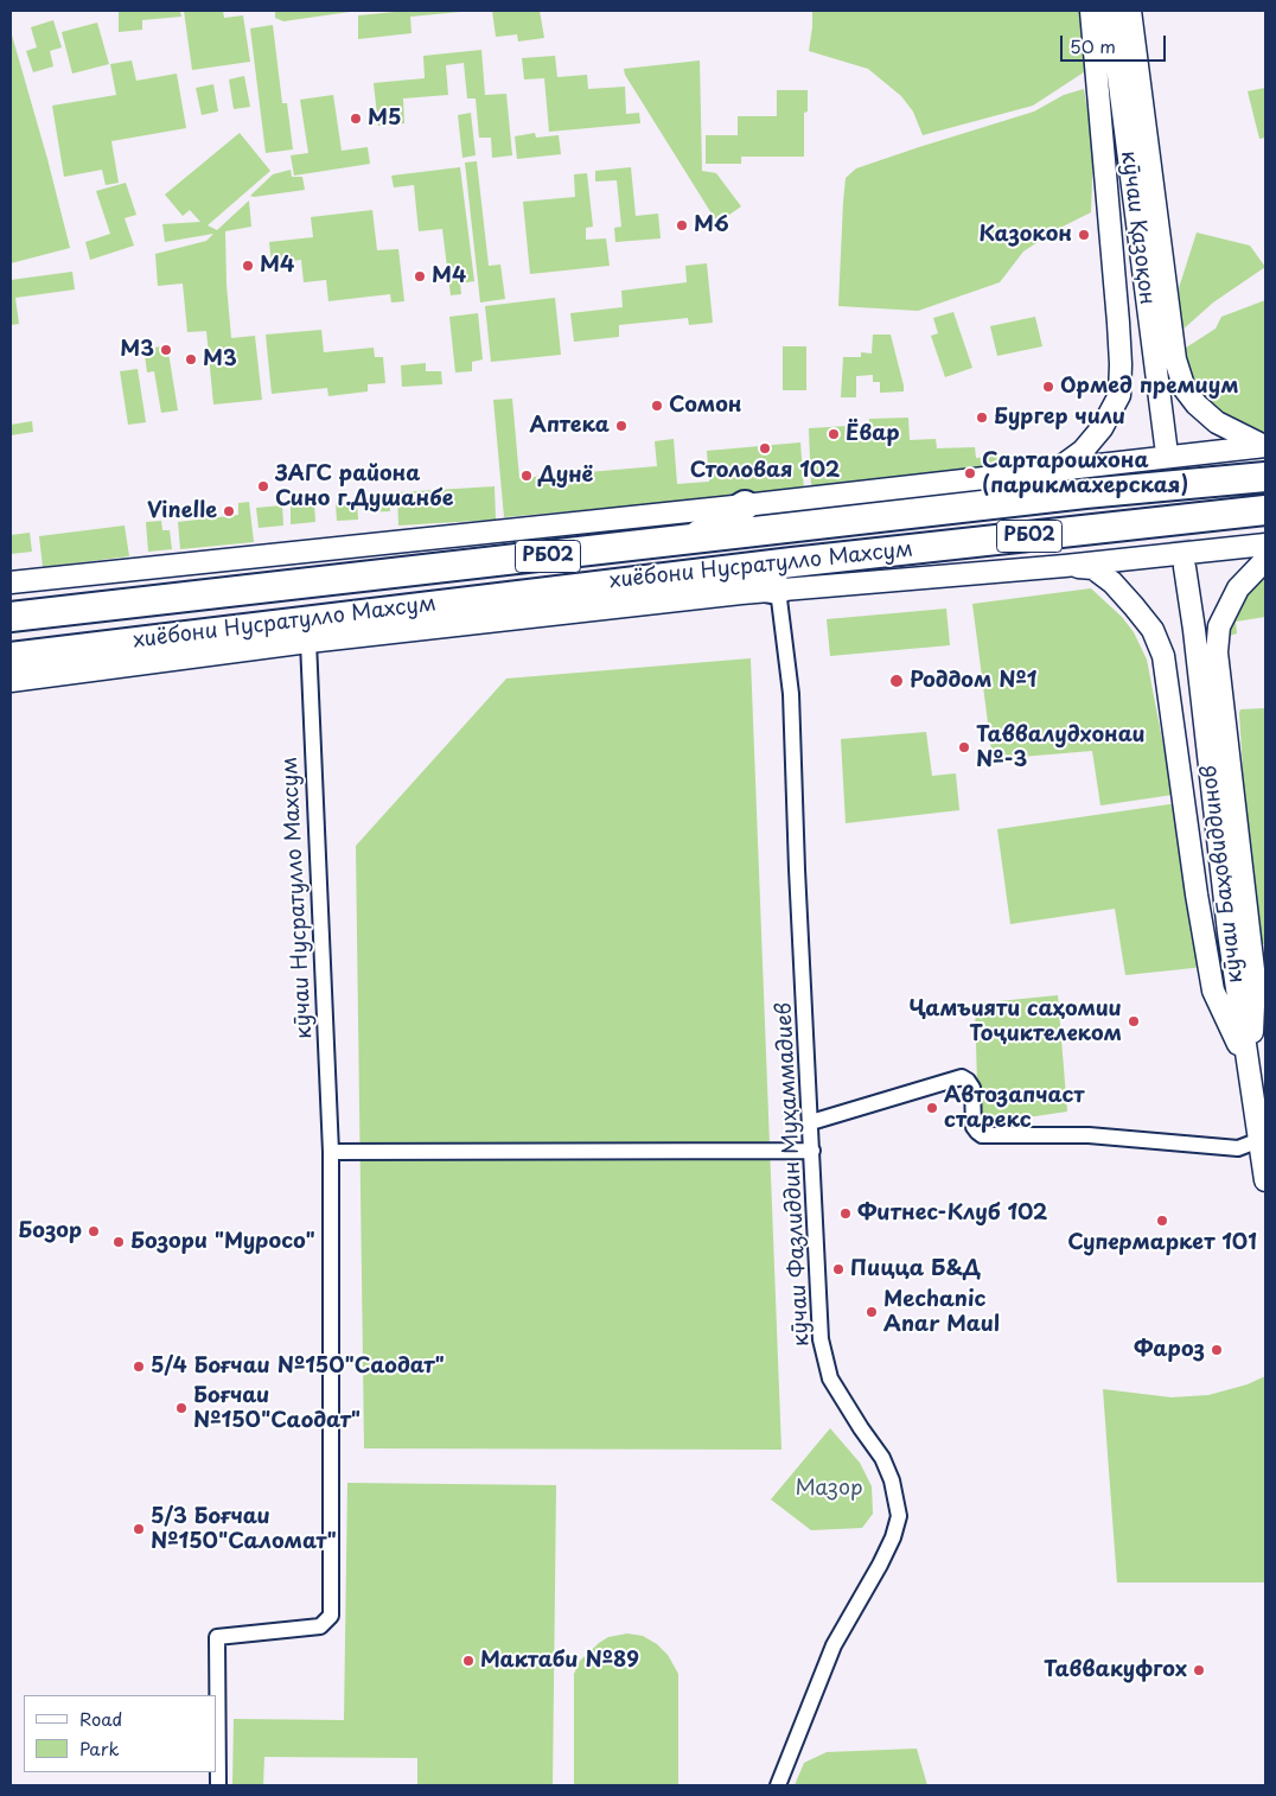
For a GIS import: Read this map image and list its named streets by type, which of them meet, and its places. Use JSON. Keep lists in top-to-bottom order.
{
  "streets": {
    "highway": ["РБ02", "хиёбони Нусратулло Махсум"],
    "street": [
      "кӯчаи Қазоқон",
      "кӯчаи Баҳовиддинов",
      "кӯчаи Нусратулло Махсум",
      "кӯчаи Фазлиддин Муҳаммадиев"
    ]
  },
  "parks": ["Мазор"],
  "places": [
    "М5",
    "М6",
    "Казокон",
    "M4",
    "М4",
    "М3",
    "M3",
    "Ормед премиум",
    "Сомон",
    "Бургер чили",
    "Аптека",
    "Ёвар",
    "Столовая 102",
    "Сартарошхона (парикмахерская)",
    "Дунё",
    "ЗАГС района Сино г.Душанбе",
    "Vinelle",
    "Роддом №1",
    "Таввалудхонаи №-3",
    "Ҷамъияти саҳомии Тоҷиктелеком",
    "Автозапчаст старекс",
    "Фитнес-Клуб 102",
    "Супермаркет 101",
    "Бозор",
    "Бозори \"Муросо\"",
    "Пицца Б&Д",
    "Mechanic Anar Maul",
    "Фароз",
    "5/4 Боғчаи №150\"Саодат\"",
    "Боғчаи №150\"Саодат\"",
    "5/3 Боғчаи №150\"Саломат\"",
    "Мактаби №89",
    "Таввакуфгох"
  ],
  "legend": ["Road", "Park"],
  "scale_bar": "50 m"
}
